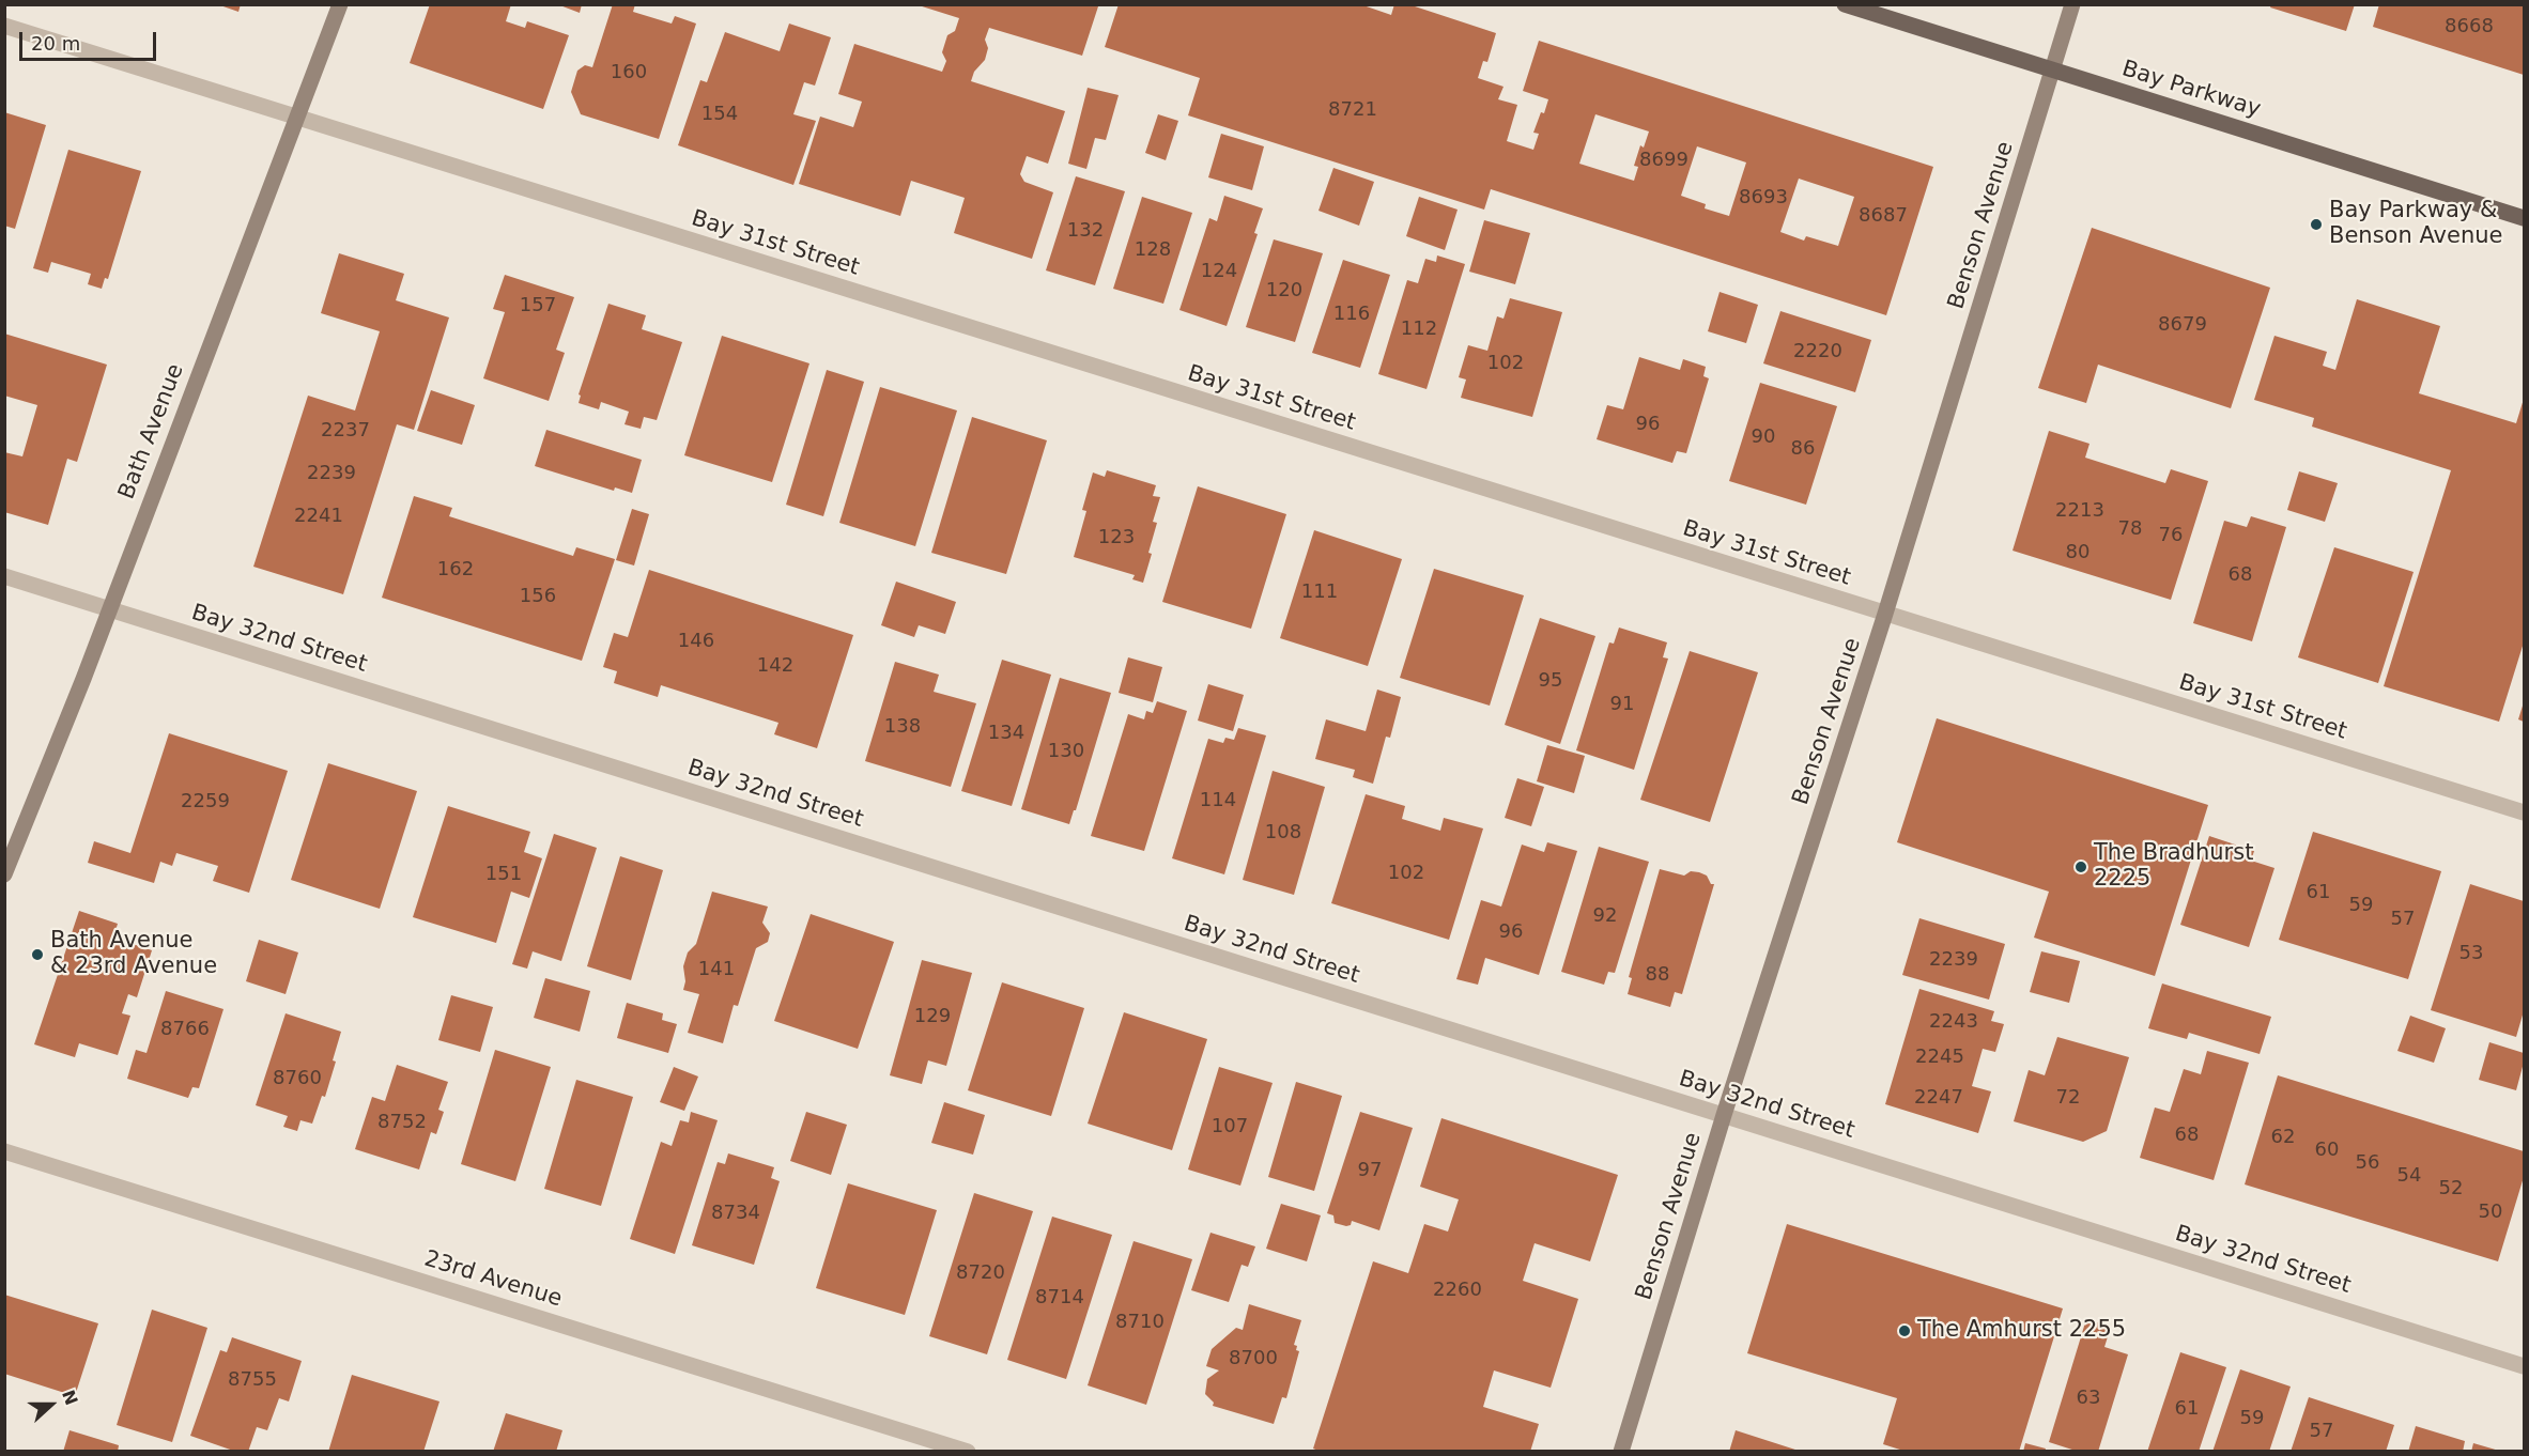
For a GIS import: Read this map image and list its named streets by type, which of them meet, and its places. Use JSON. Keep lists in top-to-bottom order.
{
  "streets": {
    "main road": ["Bay Parkway"],
    "street": [
      "Benson Avenue",
      "Bay 31st Street",
      "Bath Avenue",
      "Bay 32nd Street",
      "23rd Avenue"
    ]
  },
  "crossings": [
    ["Bay Parkway", "Benson Avenue"],
    ["Benson Avenue", "Bay 31st Street"],
    ["Benson Avenue", "Bay 32nd Street"],
    ["Bay 31st Street", "Bath Avenue"],
    ["Bath Avenue", "Bay 32nd Street"]
  ],
  "places": [
    "Bay Parkway & Benson Avenue",
    "The Bradhurst 2225",
    "Bath Avenue & 23rd Avenue",
    "The Amhurst 2255"
  ],
  "house_numbers": [
    "8668",
    "160",
    "8721",
    "154",
    "8699",
    "8693",
    "8687",
    "132",
    "128",
    "124",
    "120",
    "157",
    "116",
    "8679",
    "112",
    "2220",
    "102",
    "96",
    "2237",
    "90",
    "86",
    "2239",
    "2213",
    "2241",
    "78",
    "76",
    "123",
    "80",
    "162",
    "68",
    "111",
    "156",
    "146",
    "142",
    "95",
    "91",
    "138",
    "134",
    "130",
    "114",
    "2259",
    "108",
    "102",
    "151",
    "61",
    "59",
    "92",
    "57",
    "96",
    "53",
    "2239",
    "141",
    "88",
    "129",
    "2243",
    "8766",
    "2245",
    "8760",
    "2247",
    "72",
    "8752",
    "107",
    "68",
    "62",
    "60",
    "56",
    "97",
    "54",
    "52",
    "50",
    "8734",
    "8720",
    "2260",
    "8714",
    "8710",
    "8700",
    "8755",
    "63",
    "61",
    "59",
    "57"
  ],
  "scale_bar": "20 m",
  "north": "right"
}
